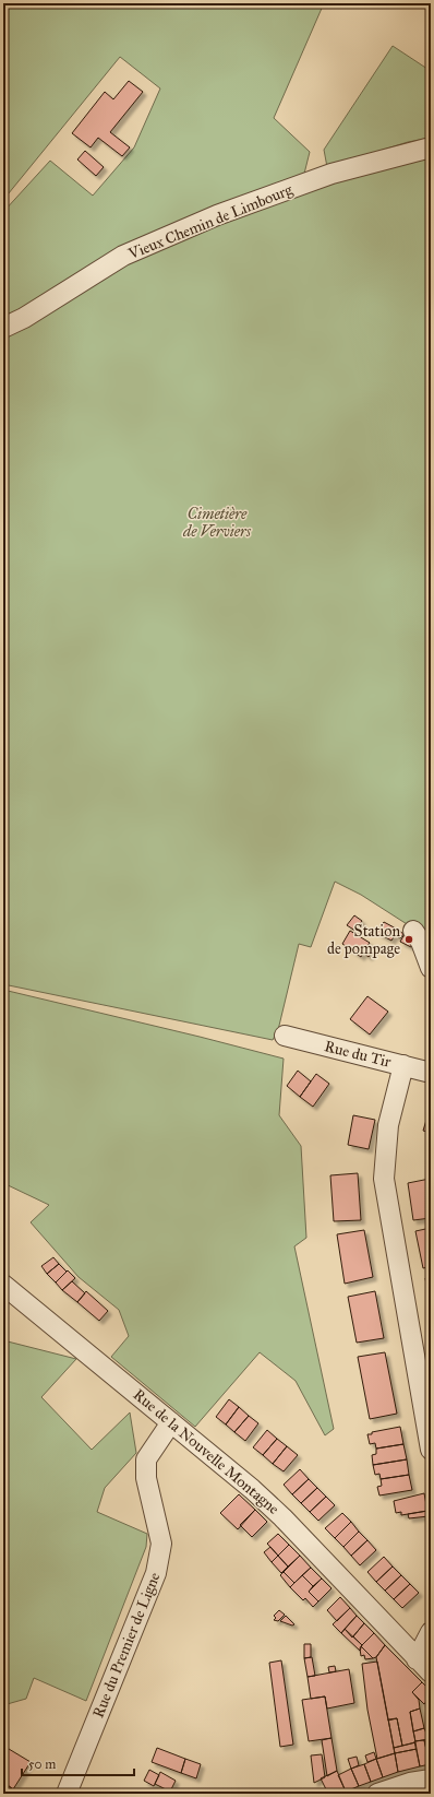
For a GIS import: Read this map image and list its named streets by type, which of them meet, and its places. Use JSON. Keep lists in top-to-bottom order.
{
  "streets": {
    "street": [
      "Vieux Chemin de Limbourg",
      "Rue du Tir",
      "Rue de la Nouvelle Montagne",
      "Rue du Premier de Ligne"
    ]
  },
  "crossings": [
    ["Rue de la Nouvelle Montagne", "Rue du Premier de Ligne"]
  ],
  "parks": ["Cimetière de Verviers"],
  "places": ["Station de pompage"],
  "scale_bar": "50 m"
}
